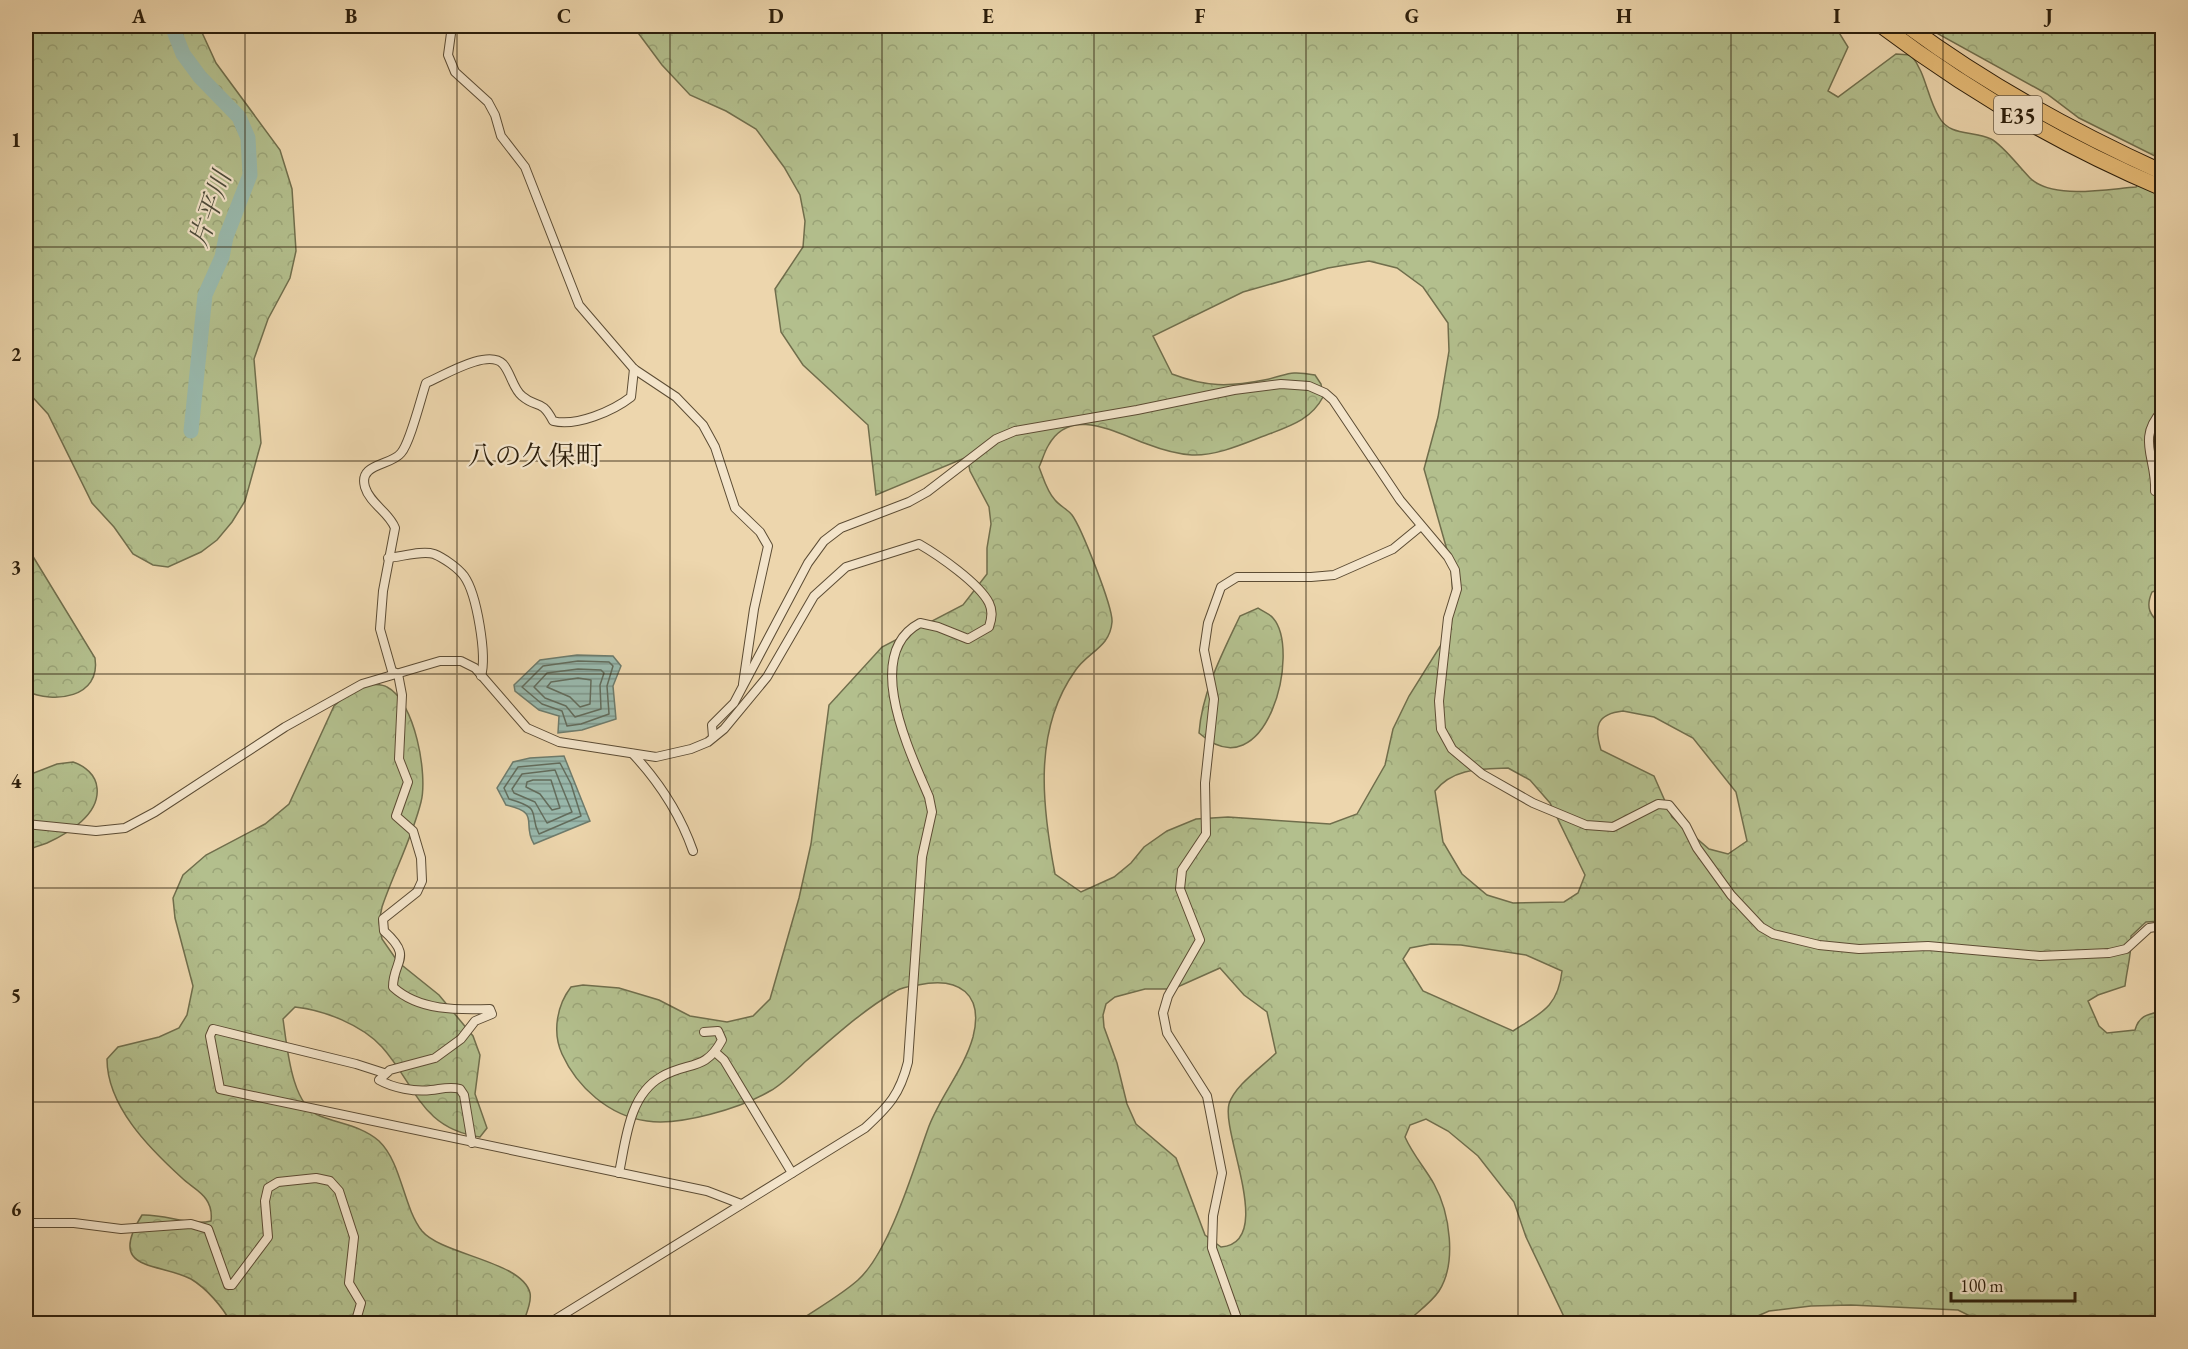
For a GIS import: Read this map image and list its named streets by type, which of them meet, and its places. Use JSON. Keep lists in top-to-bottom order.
{
  "streets": {
    "highway": ["E35"]
  },
  "districts": ["八の久保町"],
  "water": ["片平川"],
  "scale_bar": "100 m",
  "grid": {
    "columns": [
      "A",
      "B",
      "C",
      "D",
      "E",
      "F",
      "G",
      "H",
      "I",
      "J"
    ],
    "rows": [
      "1",
      "2",
      "3",
      "4",
      "5",
      "6"
    ]
  }
}
